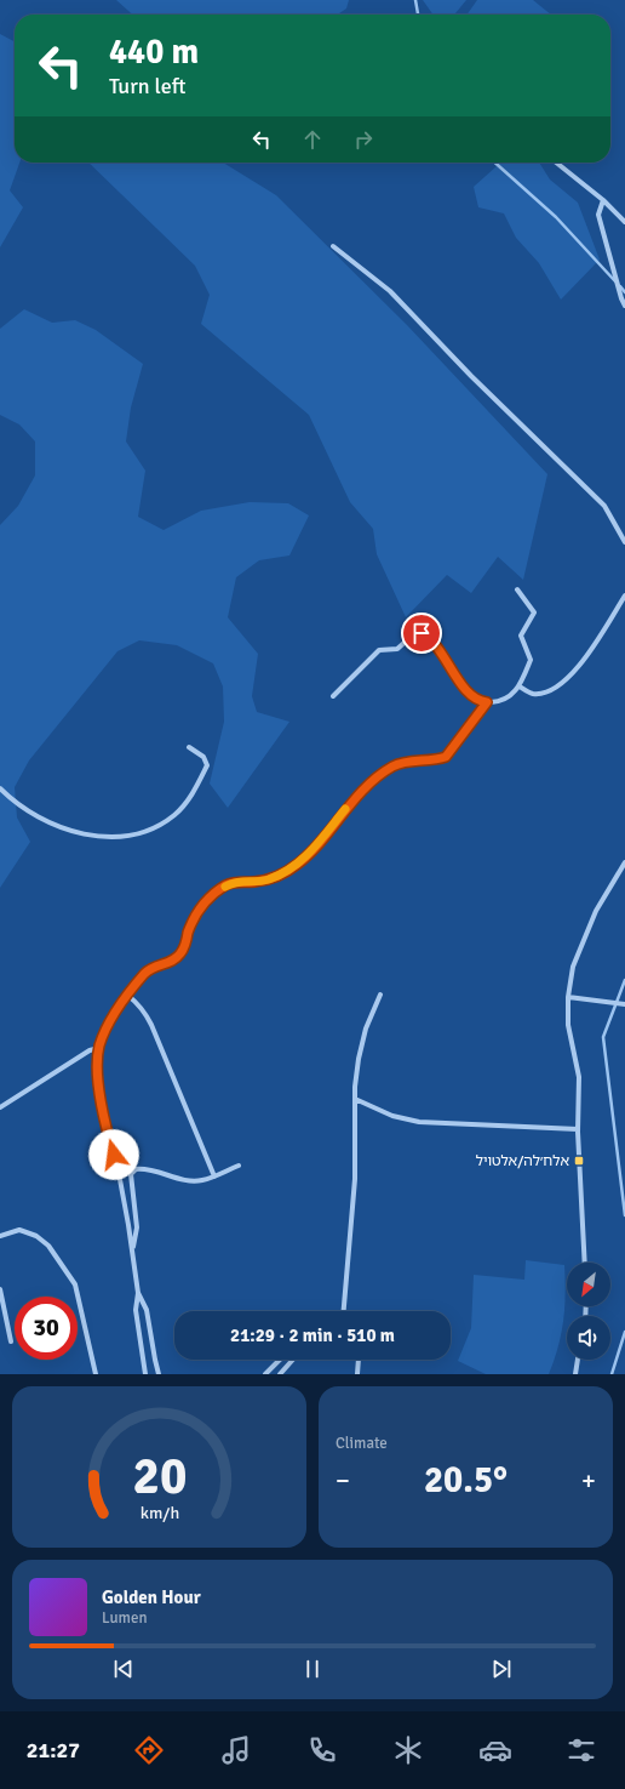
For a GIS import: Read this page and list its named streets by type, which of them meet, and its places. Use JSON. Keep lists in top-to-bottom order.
{
  "places": {
    "transit": ["אלח׳לה/אלטויל"]
  },
  "north": "bottom left",
  "page": {
    "turn": ["440 m", "Turn left"],
    "limit": "30",
    "trip": "21:29 · 2 min · 510 m",
    "tile": "Climate",
    "heat": ["−", "20.5°", "+"],
    "song": ["Golden Hour", "Lumen"],
    "tabs": "21:27",
    "gauge": ["20", "km/h"]
  }
}
